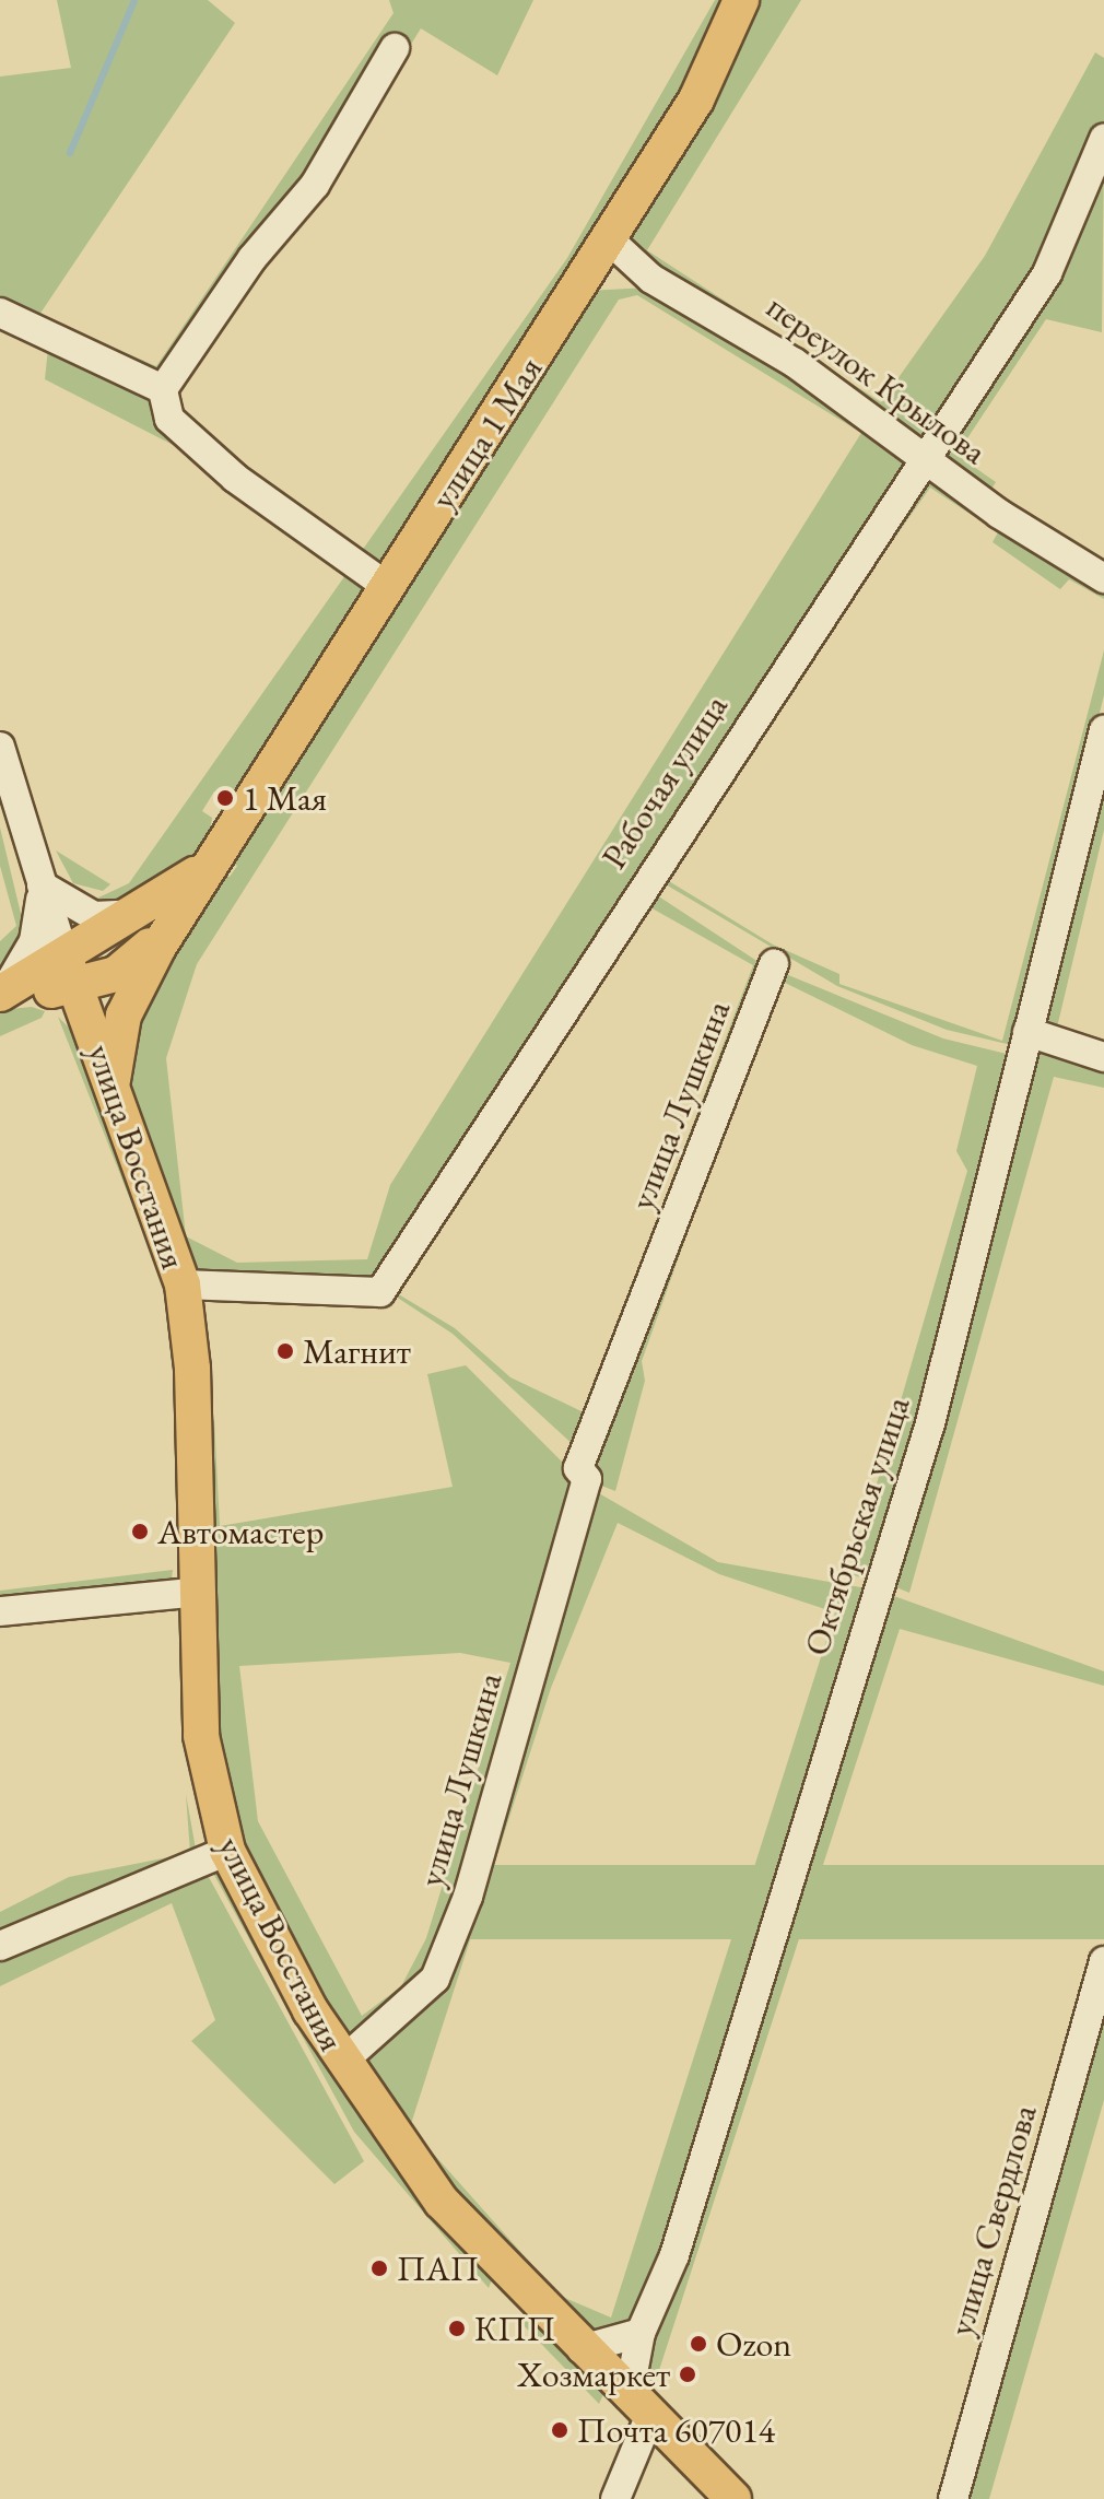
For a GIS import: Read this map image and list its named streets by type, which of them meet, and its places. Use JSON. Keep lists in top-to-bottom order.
{
  "streets": {
    "main road": ["улица 1 Мая", "улица Восстания"],
    "street": [
      "переулок Крылова",
      "Рабочая улица",
      "улица Лушкина",
      "Октябрьская улица",
      "улица Свердлова"
    ]
  },
  "crossings": [
    ["переулок Крылова", "улица 1 Мая"],
    ["переулок Крылова", "Рабочая улица"],
    ["улица 1 Мая", "улица Восстания"],
    ["Рабочая улица", "улица Восстания"],
    ["улица Лушкина", "улица Восстания"],
    ["улица Восстания", "Октябрьская улица"]
  ],
  "places": [
    "1 Мая",
    "Магнит",
    "Автомастер",
    "ПАП",
    "КПП",
    "Ozon",
    "Хозмаркет",
    "Почта 607014"
  ]
}
